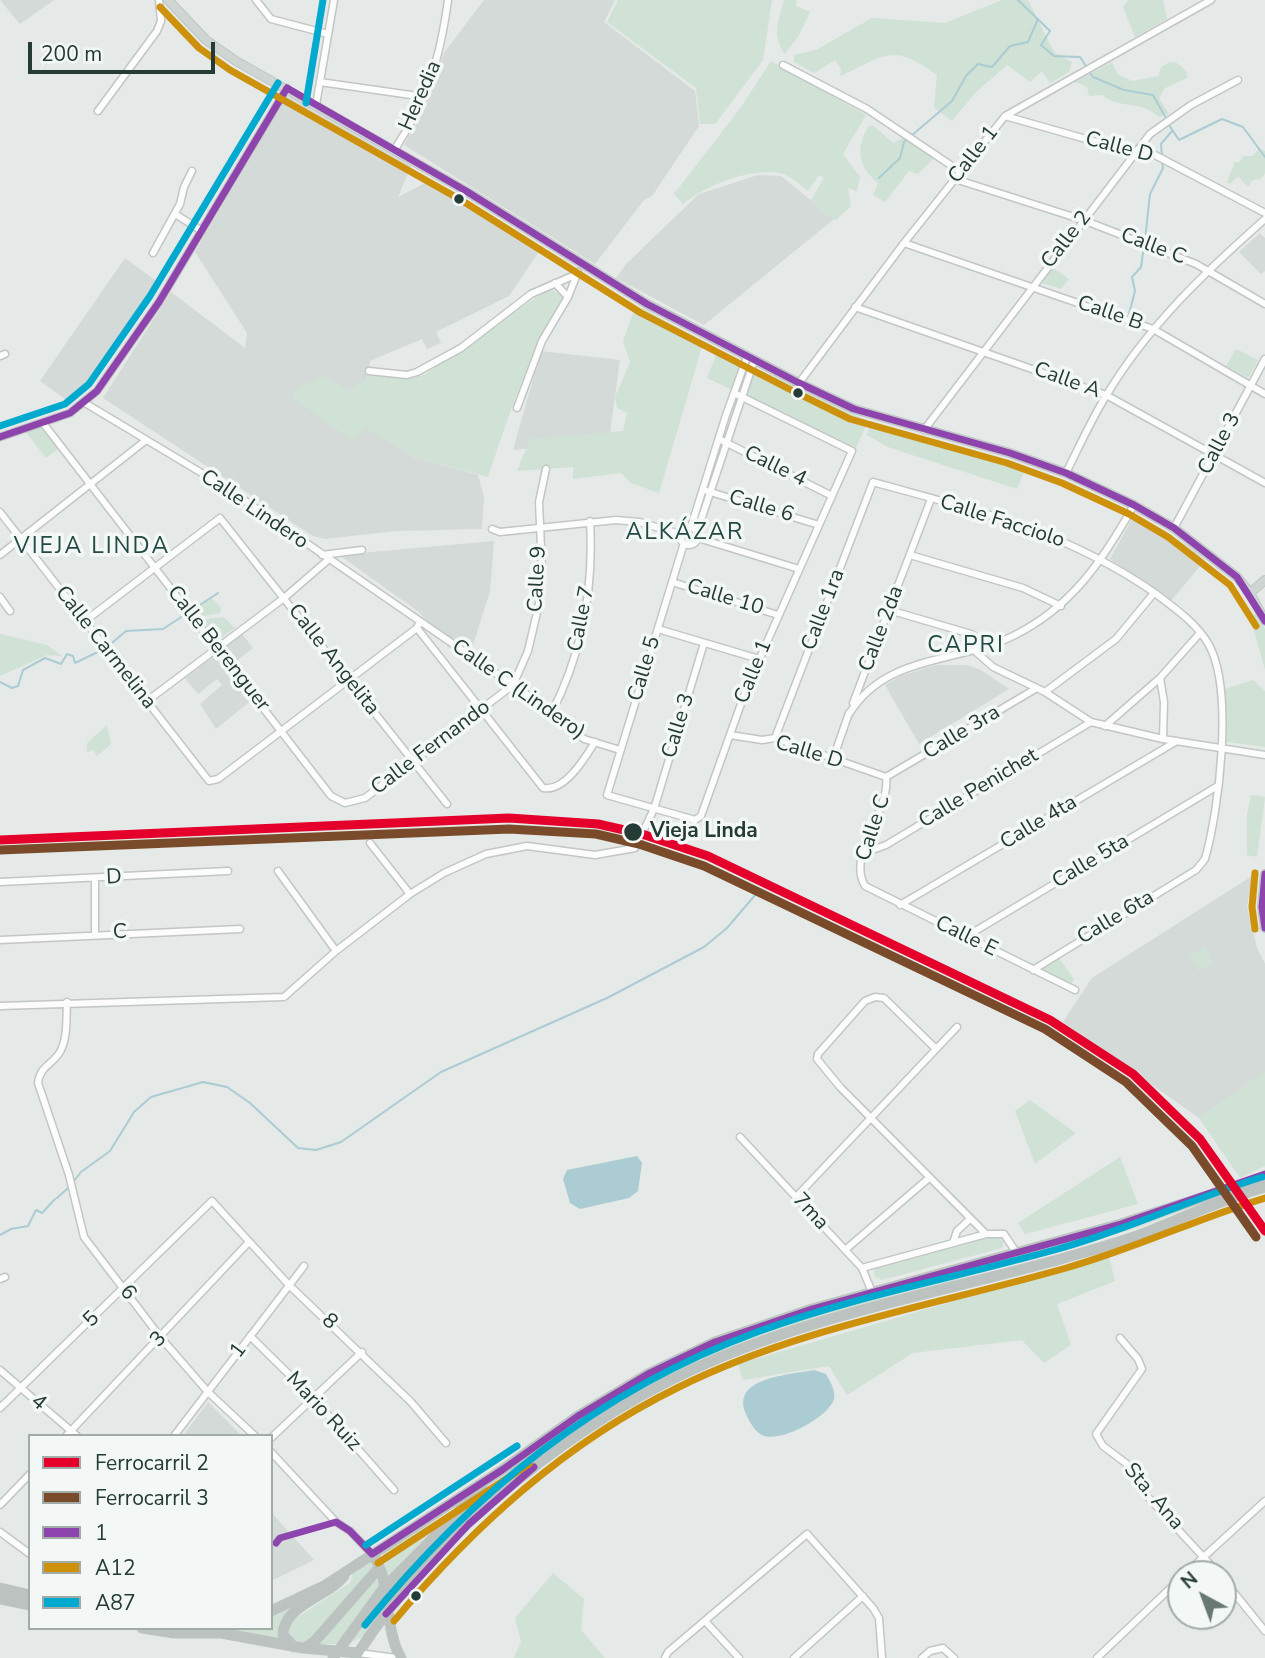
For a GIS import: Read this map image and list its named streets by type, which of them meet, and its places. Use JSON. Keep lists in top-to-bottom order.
{
  "streets": {
    "street": [
      "Heredia",
      "Calle D",
      "Calle 1",
      "Calle 2",
      "Calle C",
      "Calle B",
      "Calle A",
      "Calle 3",
      "Calle 4",
      "Calle 6",
      "Calle Lindero",
      "Calle Facciolo",
      "Calle 9",
      "Calle 10",
      "Calle 1ra",
      "Calle 7",
      "Calle 2da",
      "Calle Carmelina",
      "Calle Berenguer",
      "Calle Angelita",
      "Calle 5",
      "Calle C (Lindero)",
      "Calle 3ra",
      "Calle Fernando",
      "Calle Penichet",
      "Calle 4ta",
      "Calle 5ta",
      "D",
      "Calle 6ta",
      "C",
      "Calle E",
      "7ma",
      "6",
      "5",
      "8",
      "3",
      "1",
      "4",
      "Mario Ruiz",
      "Sta. Ana"
    ]
  },
  "crossings": [
    ["Calle D", "Calle 1"],
    ["Calle D", "Calle 2"],
    ["Calle D", "Calle C"],
    ["Calle D", "Calle 1ra"],
    ["Calle D", "Calle 2da"],
    ["Calle D", "Calle 3ra"],
    ["Calle 1", "Calle C"],
    ["Calle 1", "Calle B"],
    ["Calle 1", "Calle A"],
    ["Calle 1", "Calle 3"],
    ["Calle 1", "Calle 4"],
    ["Calle 1", "Calle 6"],
    ["Calle 1", "Calle 10"],
    ["Calle 1", "Calle 5"],
    ["Calle 2", "Calle C"],
    ["Calle 2", "Calle B"],
    ["Calle 2", "Calle A"],
    ["Calle C", "Calle 3ra"],
    ["Calle C", "Calle Penichet"],
    ["Calle C", "Calle E"],
    ["Calle B", "Calle 3"],
    ["Calle A", "Calle 3"],
    ["Calle 3", "Calle 5"],
    ["Calle Lindero", "Calle C (Lindero)"],
    ["Calle Facciolo", "Calle 1ra"],
    ["Calle Facciolo", "Calle 2da"],
    ["Calle Facciolo", "Calle 5ta"],
    ["Calle Facciolo", "Calle 6ta"],
    ["Calle 9", "Calle C (Lindero)"],
    ["Calle 9", "Calle Fernando"],
    ["Calle 10", "Calle 5"],
    ["Calle 7", "Calle C (Lindero)"],
    ["Calle Carmelina", "Calle Berenguer"],
    ["Calle Berenguer", "Calle Angelita"],
    ["Calle Berenguer", "Calle Fernando"],
    ["Calle Angelita", "Calle Fernando"],
    ["Calle 5", "Calle C (Lindero)"],
    ["Calle C (Lindero)", "Calle Fernando"],
    ["Calle 4ta", "Calle E"],
    ["Calle 5ta", "Calle E"],
    ["Calle 6ta", "Calle E"],
    ["6", "5"],
    ["6", "3"],
    ["6", "1"],
    ["5", "8"],
    ["5", "4"],
    ["8", "3"],
    ["8", "1"],
    ["3", "4"],
    ["1", "Mario Ruiz"]
  ],
  "districts": ["ALKÁZAR", "VIEJA LINDA", "CAPRI"],
  "places": ["Vieja Linda"],
  "lines": [
    "transit line A87",
    "transit line A12",
    "transit line 1",
    "rail line 2",
    "rail line 3"
  ],
  "legend": [
    "Ferrocarril 2",
    "Ferrocarril 3",
    "1",
    "A12",
    "A87"
  ],
  "scale_bar": "200 m",
  "north": "top left"
}
